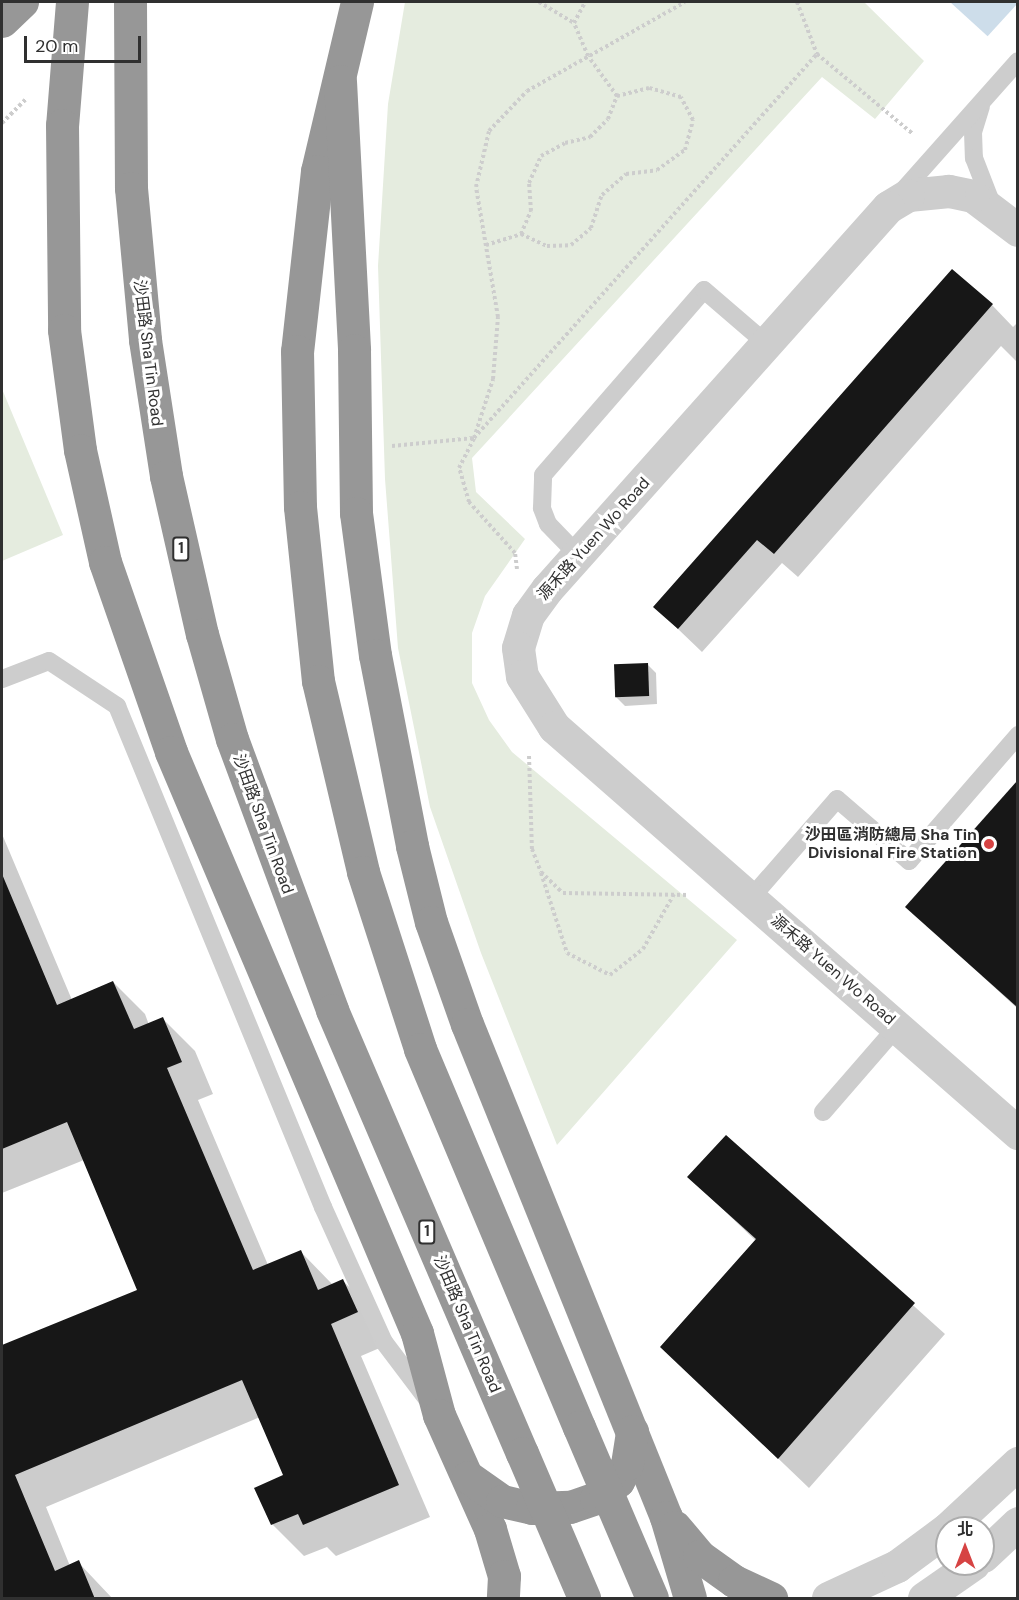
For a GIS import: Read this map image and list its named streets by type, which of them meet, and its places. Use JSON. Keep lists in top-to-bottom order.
{
  "streets": {
    "highway": ["沙田路 Sha Tin Road", "1"],
    "street": ["源禾路 Yuen Wo Road"]
  },
  "places": ["沙田區消防總局 Sha Tin Divisional Fire Station"],
  "scale_bar": "20 m",
  "north": "top"
}
